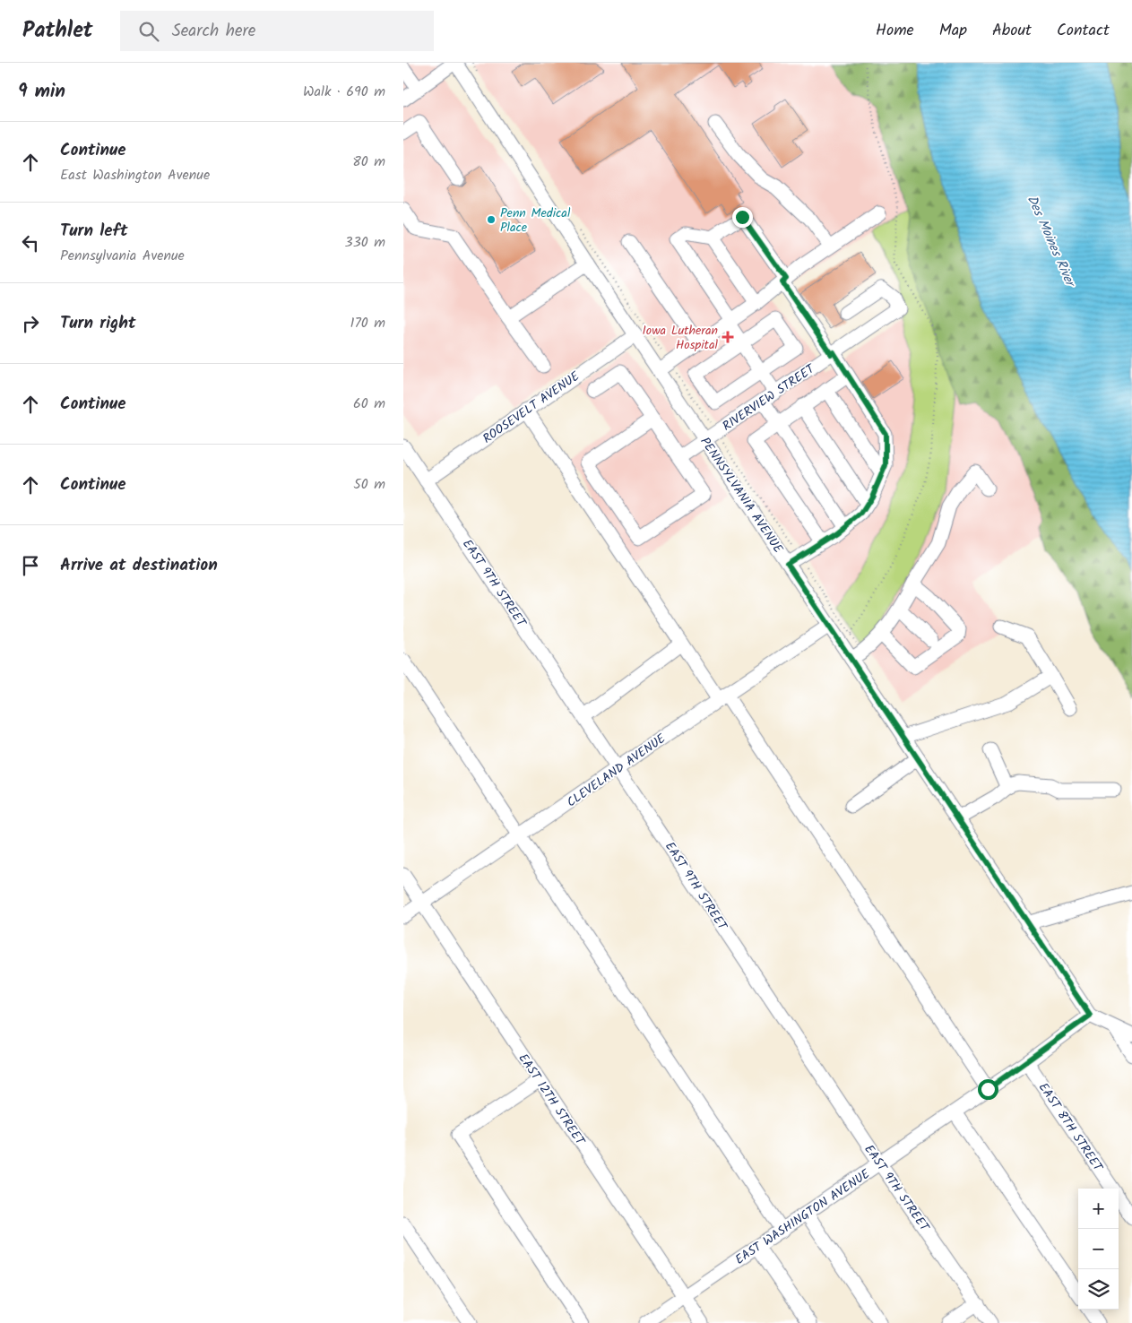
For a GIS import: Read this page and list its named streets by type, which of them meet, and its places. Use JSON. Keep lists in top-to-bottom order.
{
  "streets": {
    "street": [
      "RIVERVIEW STREET",
      "ROOSEVELT AVENUE",
      "PENNSYLVANIA AVENUE",
      "EAST 9TH STREET",
      "CLEVELAND AVENUE",
      "EAST 12TH STREET",
      "EAST 8TH STREET",
      "EAST WASHINGTON AVENUE"
    ]
  },
  "crossings": [
    ["RIVERVIEW STREET", "PENNSYLVANIA AVENUE"],
    ["ROOSEVELT AVENUE", "PENNSYLVANIA AVENUE"],
    ["ROOSEVELT AVENUE", "EAST 9TH STREET"],
    ["PENNSYLVANIA AVENUE", "CLEVELAND AVENUE"],
    ["PENNSYLVANIA AVENUE", "EAST WASHINGTON AVENUE"],
    ["EAST 9TH STREET", "CLEVELAND AVENUE"],
    ["EAST 9TH STREET", "EAST WASHINGTON AVENUE"],
    ["CLEVELAND AVENUE", "EAST 12TH STREET"],
    ["EAST 12TH STREET", "EAST WASHINGTON AVENUE"],
    ["EAST 8TH STREET", "EAST WASHINGTON AVENUE"]
  ],
  "water": ["Des Moines River"],
  "places": {
    "other": ["Penn Medical Place"],
    "health": ["Iowa Lutheran Hospital"]
  },
  "page": {
    "header": "Pathlet",
    "search": "Search here",
    "nav": [
      "Home",
      "Map",
      "About",
      "Contact"
    ],
    "heading": ["9 min", "Walk · 690 m"],
    "list": [
      ["Continue", "East Washington Avenue", "80 m"],
      ["Turn left", "Pennsylvania Avenue", "330 m"],
      ["Turn right", "170 m"],
      ["Continue", "60 m"],
      ["Continue", "50 m"],
      "Arrive at destination"
    ],
    "map_buttons": ["+", "−"]
  }
}
